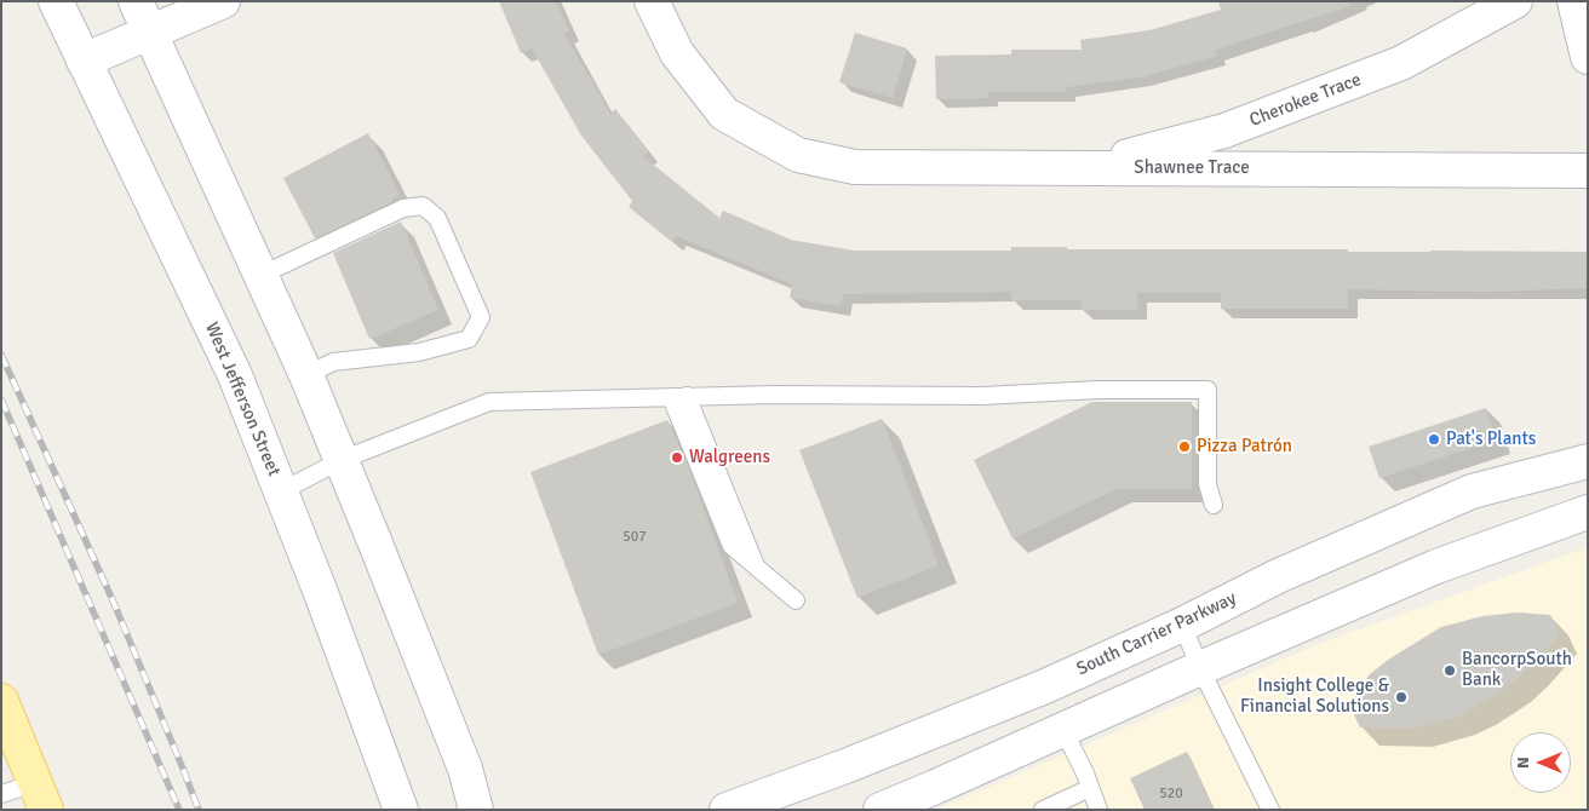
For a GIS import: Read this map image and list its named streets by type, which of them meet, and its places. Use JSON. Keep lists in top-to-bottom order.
{
  "streets": {
    "main road": [
      "Cherokee Trace",
      "Shawnee Trace",
      "West Jefferson Street",
      "South Carrier Parkway"
    ]
  },
  "crossings": [
    ["Cherokee Trace", "Shawnee Trace"]
  ],
  "places": [
    "Pat's Plants",
    "Pizza Patrón",
    "Walgreens",
    "BancorpSouth Bank",
    "Insight College & Financial Solutions"
  ],
  "house_numbers": ["507", "520"],
  "north": "left"
}
